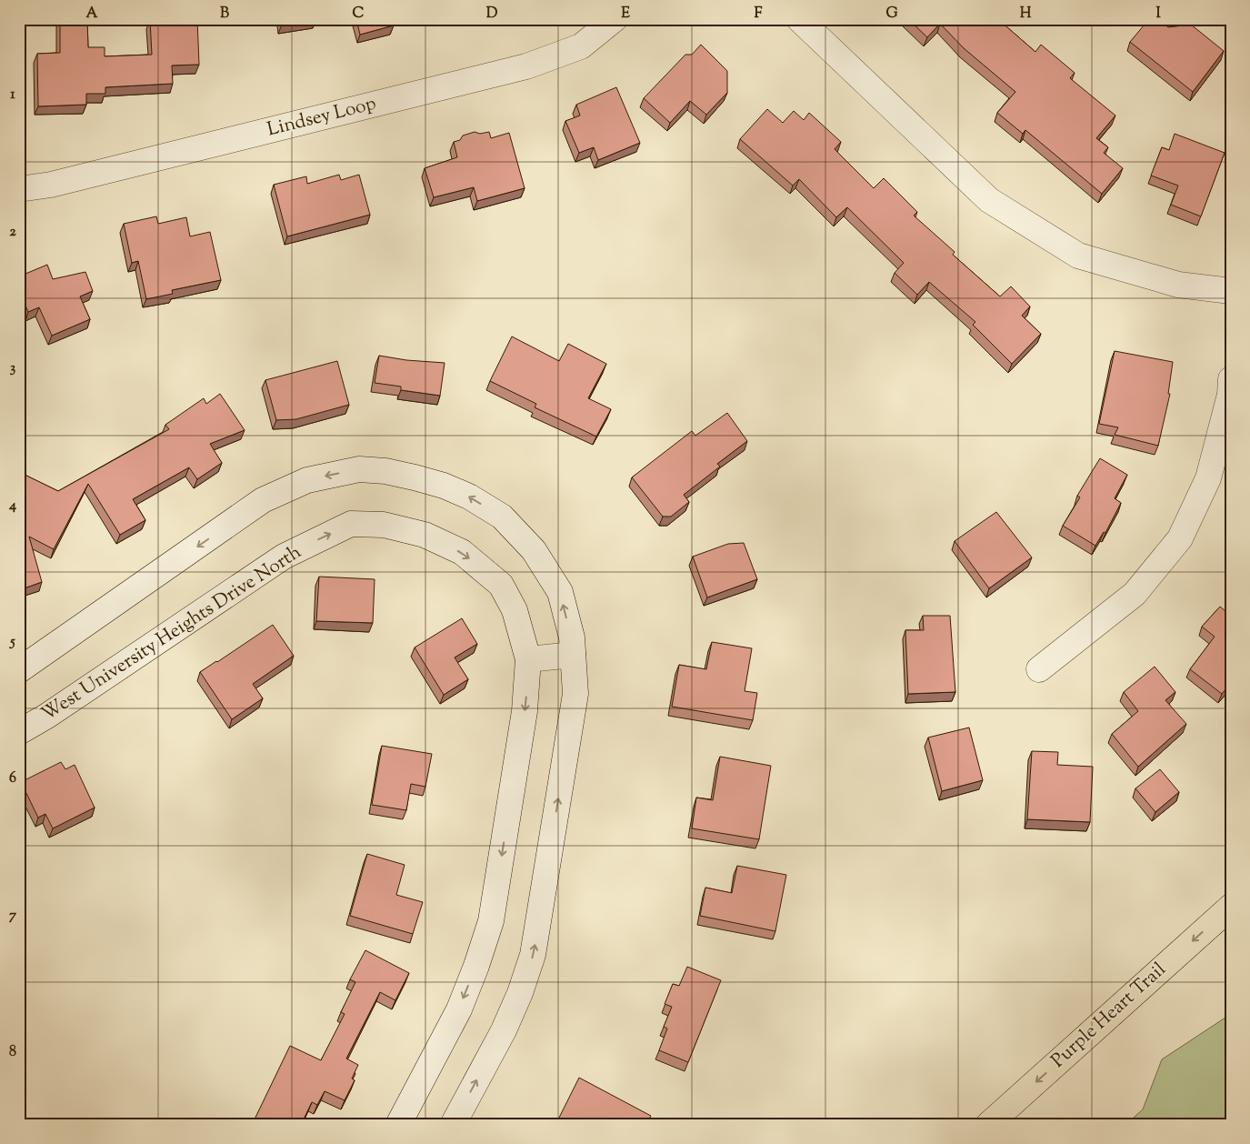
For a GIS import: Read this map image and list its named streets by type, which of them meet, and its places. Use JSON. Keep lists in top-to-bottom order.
{
  "streets": {
    "highway": ["Purple Heart Trail"],
    "street": ["Lindsey Loop", "West University Heights Drive North"]
  },
  "one_way": ["Purple Heart Trail"],
  "grid": {
    "columns": [
      "A",
      "B",
      "C",
      "D",
      "E",
      "F",
      "G",
      "H",
      "I"
    ],
    "rows": [
      "1",
      "2",
      "3",
      "4",
      "5",
      "6",
      "7",
      "8"
    ]
  }
}
